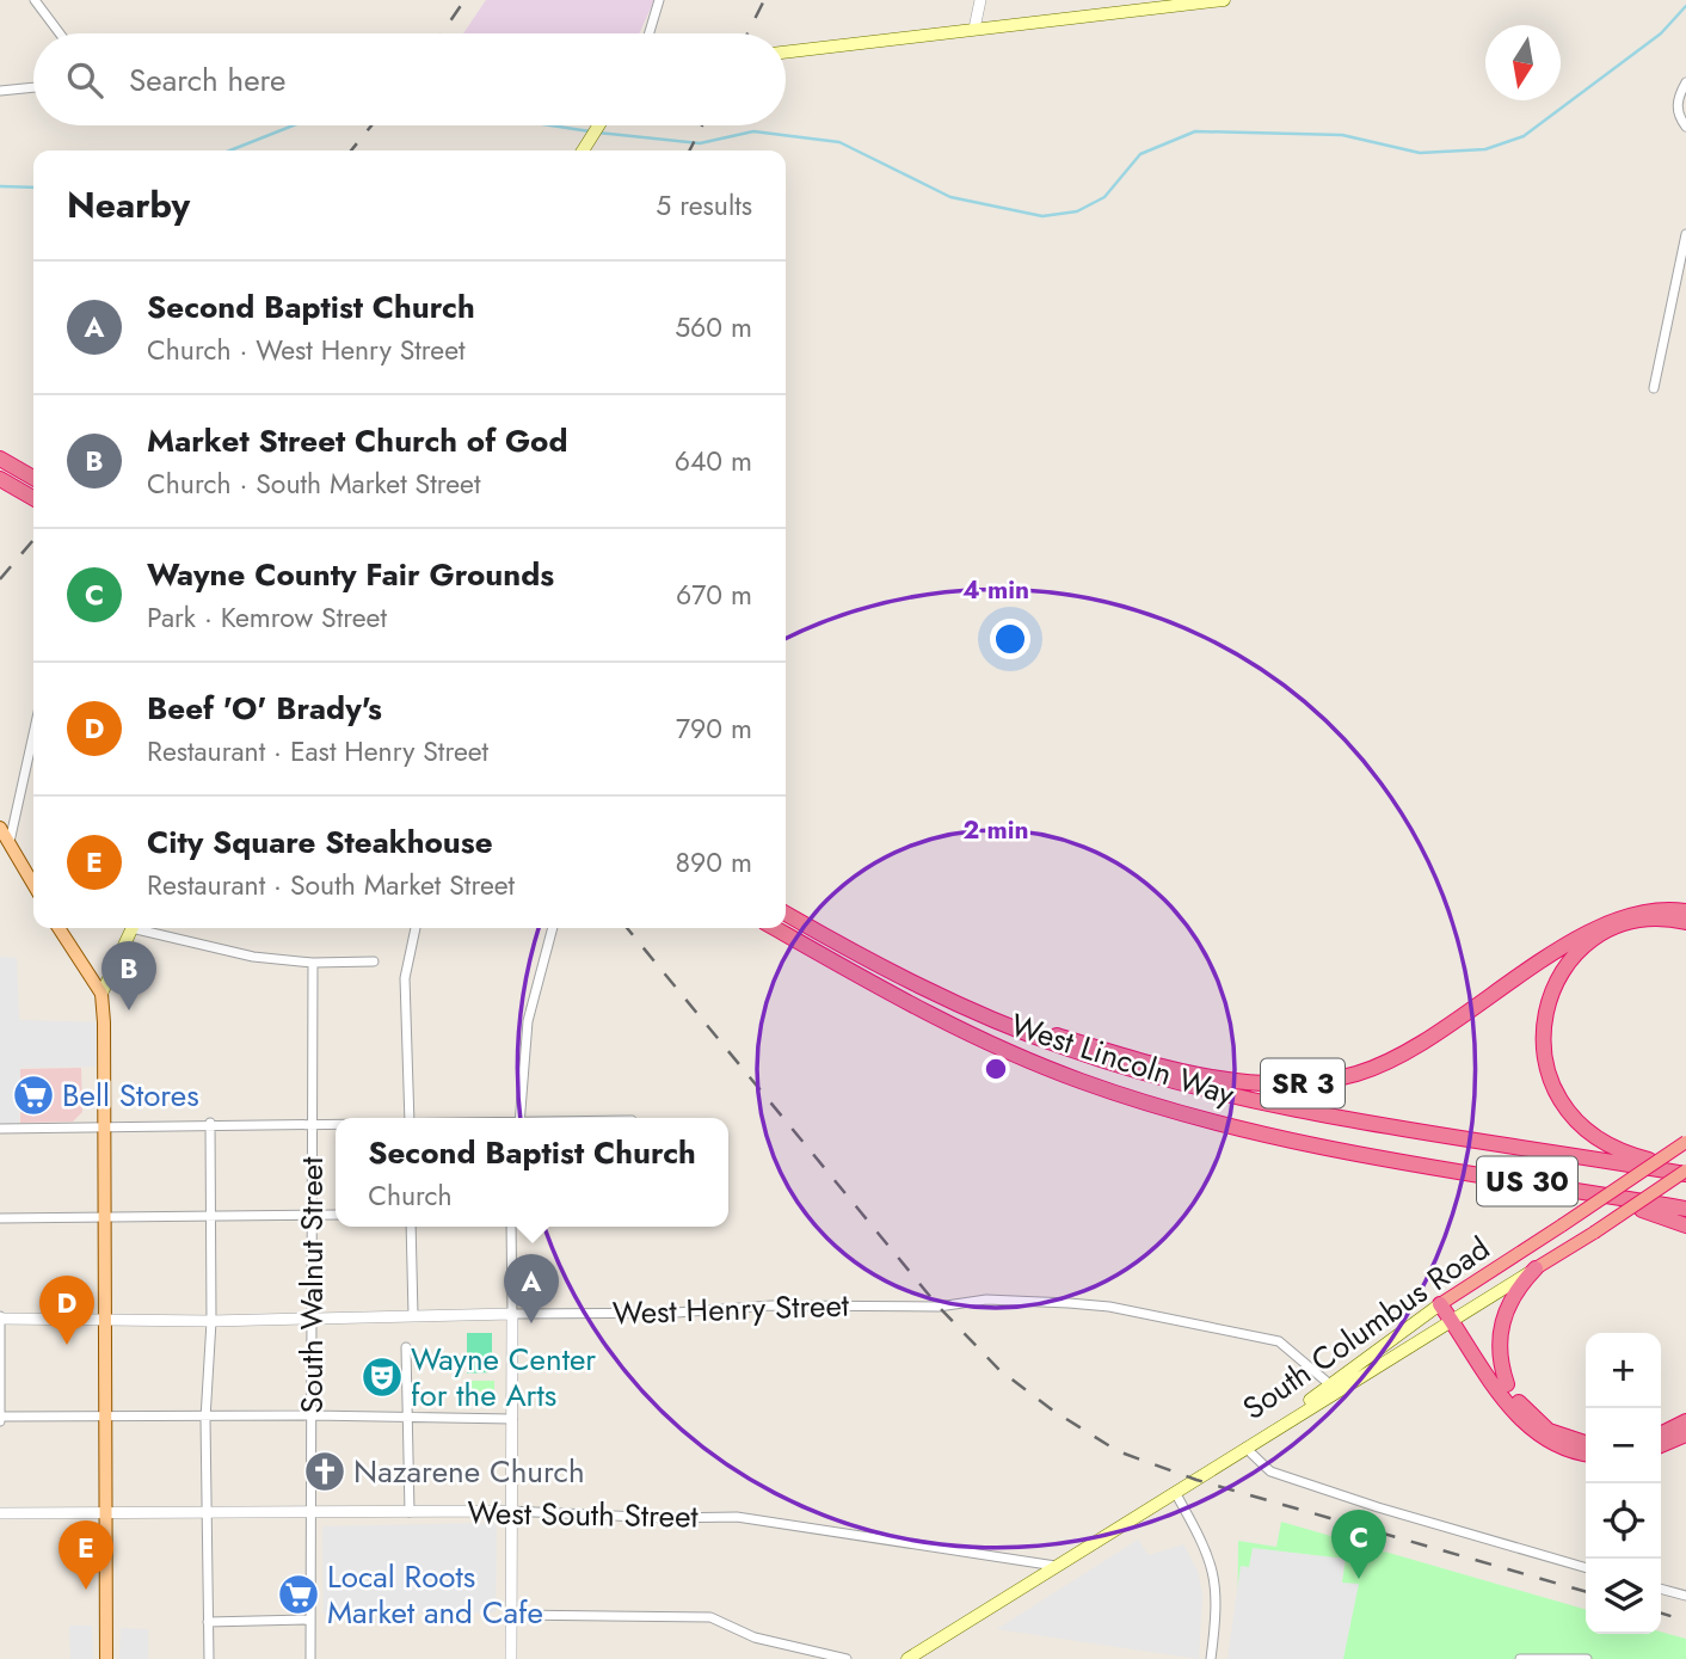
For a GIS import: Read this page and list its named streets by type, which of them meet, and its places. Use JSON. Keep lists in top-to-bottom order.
{
  "streets": {
    "highway": [
      "West Lincoln Way",
      "SR 3",
      "US 30",
      "South Columbus Road"
    ],
    "street": ["South Walnut Street", "West Henry Street", "West South Street"]
  },
  "crossings": [
    ["West Lincoln Way", "SR 3"],
    ["West Lincoln Way", "South Columbus Road"],
    ["South Walnut Street", "West Henry Street"],
    ["South Walnut Street", "West South Street"],
    ["West Henry Street", "South Columbus Road"],
    ["South Columbus Road", "West South Street"]
  ],
  "places": {
    "supermarket": ["Bell Stores", "Local Roots Market and Cafe"],
    "theatre": ["Wayne Center for the Arts"],
    "church": ["Nazarene Church"]
  },
  "north": "bottom",
  "page": {
    "search": "Search here",
    "heading": ["Nearby", "5 results"],
    "list": [
      {
        "mark": "A",
        "name": "Second Baptist Church",
        "note": "Church · West Henry Street",
        "value": "560 m"
      },
      {
        "mark": "B",
        "name": "Market Street Church of God",
        "note": "Church · South Market Street",
        "value": "640 m"
      },
      {
        "mark": "C",
        "name": "Wayne County Fair Grounds",
        "note": "Park · Kemrow Street",
        "value": "670 m"
      },
      {
        "mark": "D",
        "name": "Beef 'O' Brady's",
        "note": "Restaurant · East Henry Street",
        "value": "790 m"
      },
      {
        "mark": "E",
        "name": "City Square Steakhouse",
        "note": "Restaurant · South Market Street",
        "value": "890 m"
      }
    ],
    "pins": [
      "B",
      "A",
      "D",
      "C",
      "E"
    ],
    "popup": ["Second Baptist Church", "Church"],
    "map_buttons": ["+", "−"]
  },
  "rings": ["4 min", "2 min"]
}
